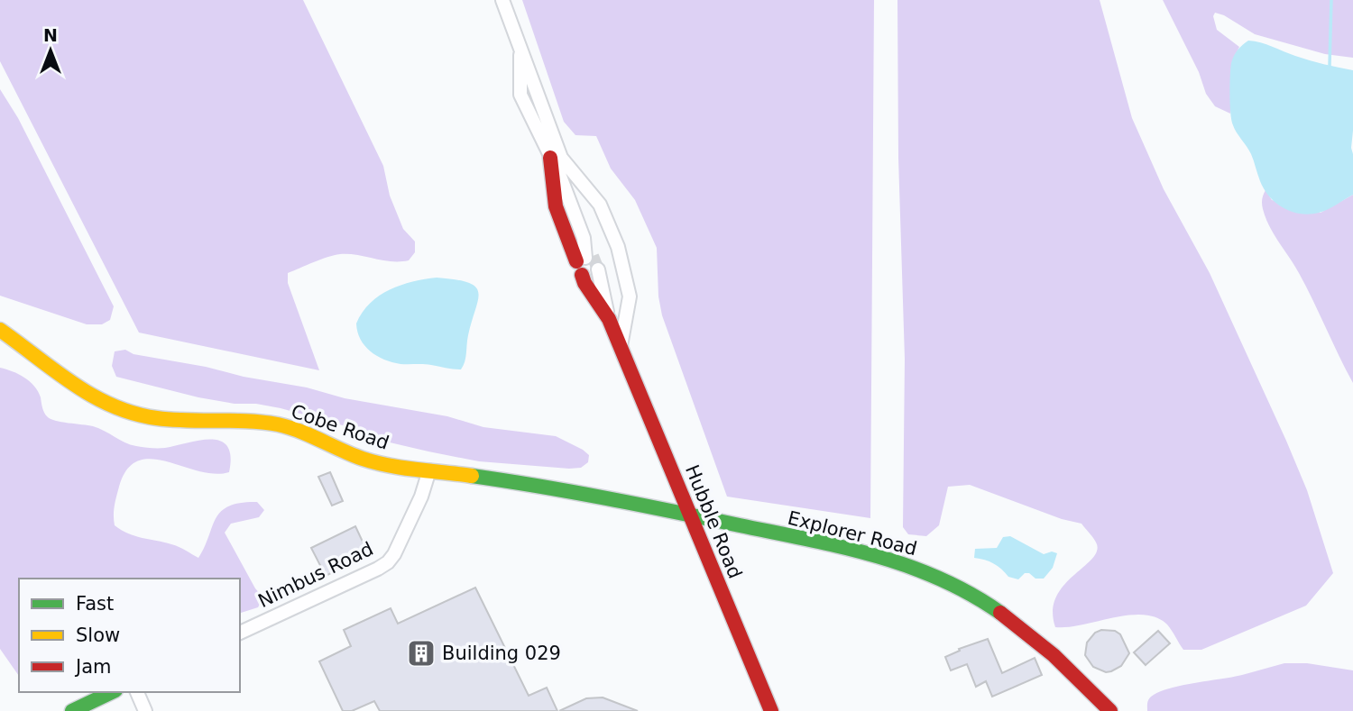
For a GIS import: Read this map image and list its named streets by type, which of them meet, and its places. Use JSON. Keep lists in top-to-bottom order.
{
  "streets": {
    "street": [
      "Cobe Road",
      "Hubble Road",
      "Explorer Road",
      "Nimbus Road"
    ]
  },
  "crossings": [
    ["Cobe Road", "Hubble Road"],
    ["Cobe Road", "Explorer Road"],
    ["Cobe Road", "Nimbus Road"],
    ["Hubble Road", "Explorer Road"]
  ],
  "places": {
    "building": ["Building 029"]
  },
  "legend": ["Fast", "Slow", "Jam"],
  "north": "top"
}
